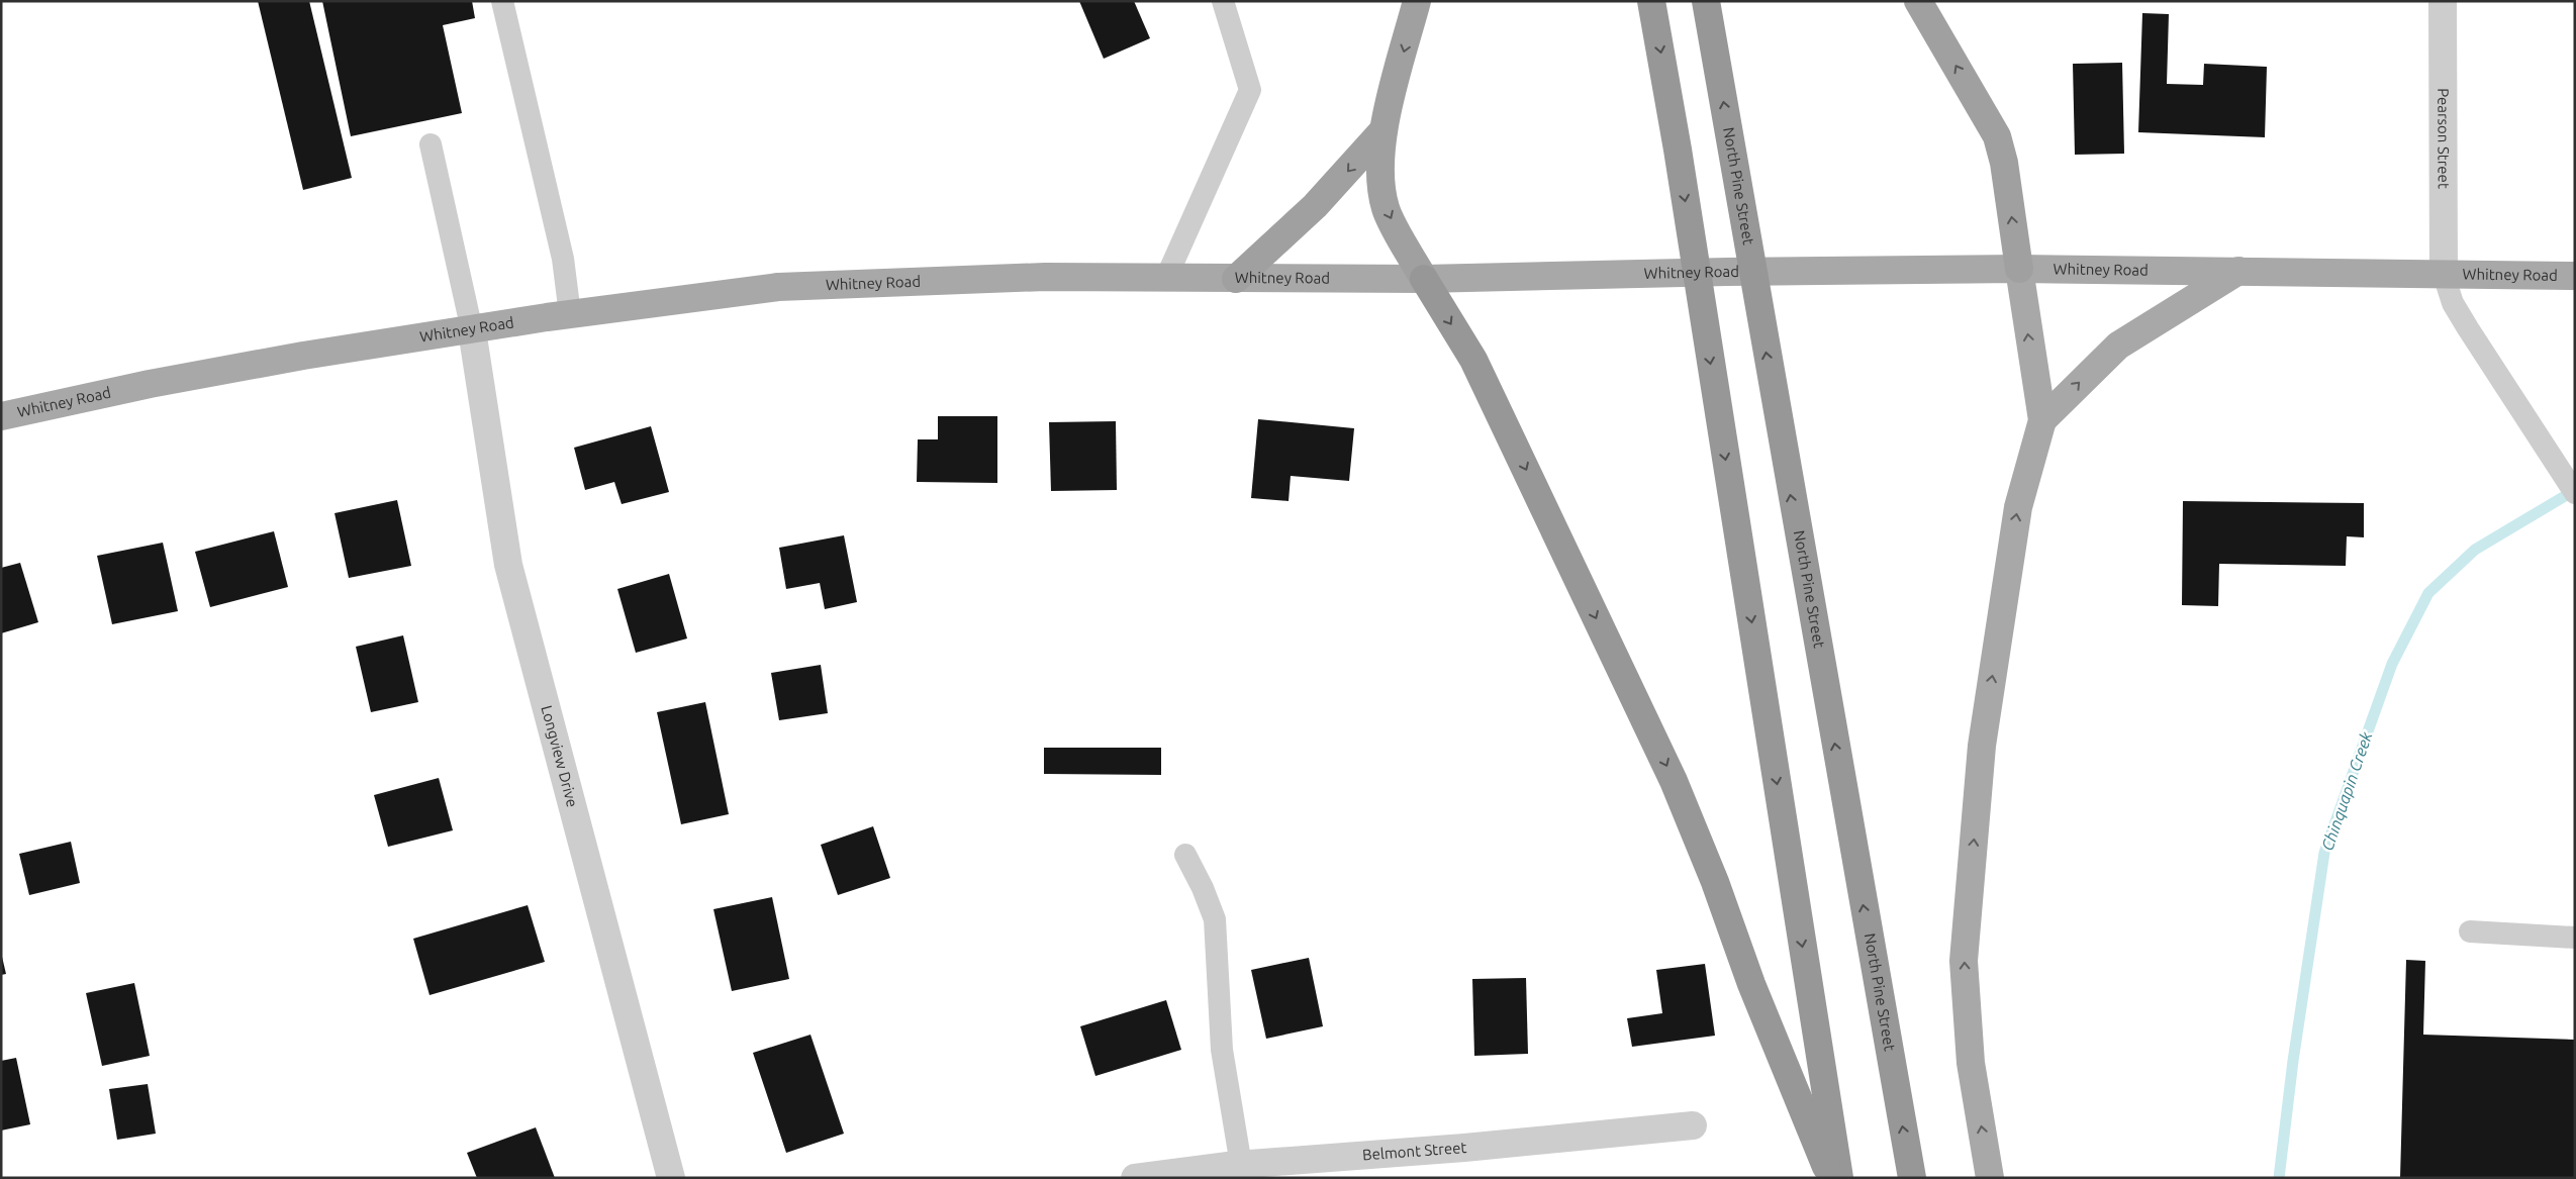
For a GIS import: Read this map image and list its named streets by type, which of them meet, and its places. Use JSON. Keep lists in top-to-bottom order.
{
  "streets": {
    "highway": ["North Pine Street"],
    "main road": ["Whitney Road"],
    "street": ["Pearson Street", "Longview Drive", "Belmont Street"]
  },
  "crossings": [
    ["Pearson Street", "Whitney Road"],
    ["Whitney Road", "Longview Drive"]
  ],
  "water": ["Chinquapin Creek"]
}
